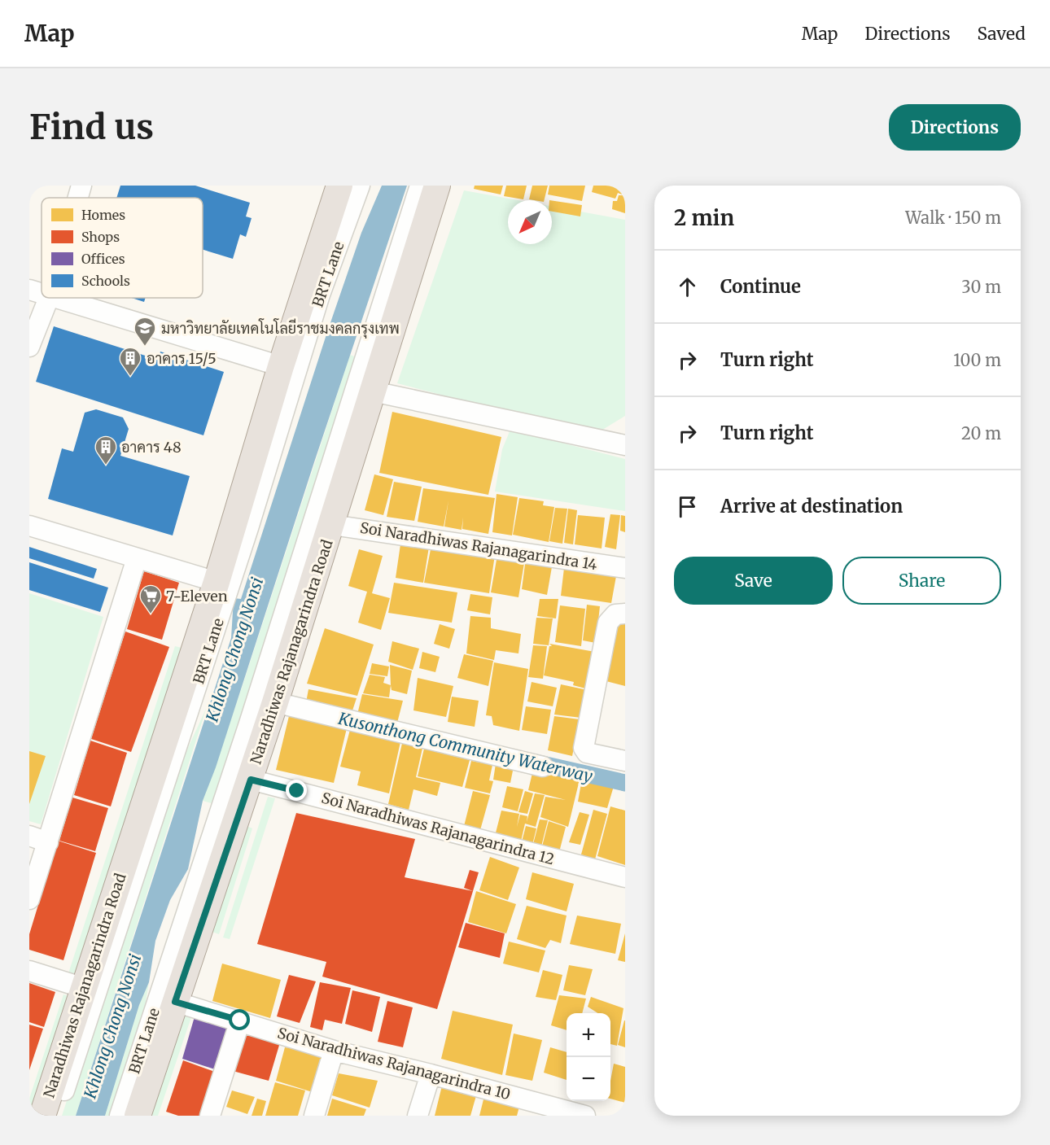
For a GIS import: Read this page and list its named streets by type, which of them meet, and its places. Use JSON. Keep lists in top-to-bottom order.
{
  "streets": {
    "main road": ["Naradhiwas Rajanagarindra Road"],
    "street": [
      "BRT Lane",
      "Soi Naradhiwas Rajanagarindra 14",
      "Soi Naradhiwas Rajanagarindra 12",
      "Soi Naradhiwas Rajanagarindra 10"
    ]
  },
  "crossings": [
    ["BRT Lane", "Naradhiwas Rajanagarindra Road"],
    ["Soi Naradhiwas Rajanagarindra 14", "Naradhiwas Rajanagarindra Road"],
    ["Naradhiwas Rajanagarindra Road", "Soi Naradhiwas Rajanagarindra 12"],
    ["Naradhiwas Rajanagarindra Road", "Soi Naradhiwas Rajanagarindra 10"]
  ],
  "water": ["Khlong Chong Nonsi", "Kusonthong Community Waterway"],
  "places": {
    "school or university": ["มหาวิทยาลัยเทคโนโลยีราชมงคลกรุงเทพ"],
    "building": ["อาคาร 15/5", "อาคาร 48"],
    "supermarket": ["7-Eleven"]
  },
  "legend": [
    "Homes",
    "Shops",
    "Offices",
    "Schools"
  ],
  "north": "bottom left",
  "page": {
    "header": "Map",
    "nav": ["Map", "Directions", "Saved"],
    "buttons": [
      "Directions",
      ["Save", "Share"]
    ],
    "title": "Find us",
    "heading": ["2 min", "Walk · 150 m"],
    "list": [
      ["Continue", "30 m"],
      ["Turn right", "100 m"],
      ["Turn right", "20 m"],
      "Arrive at destination"
    ],
    "map_buttons": ["+", "−"]
  }
}
